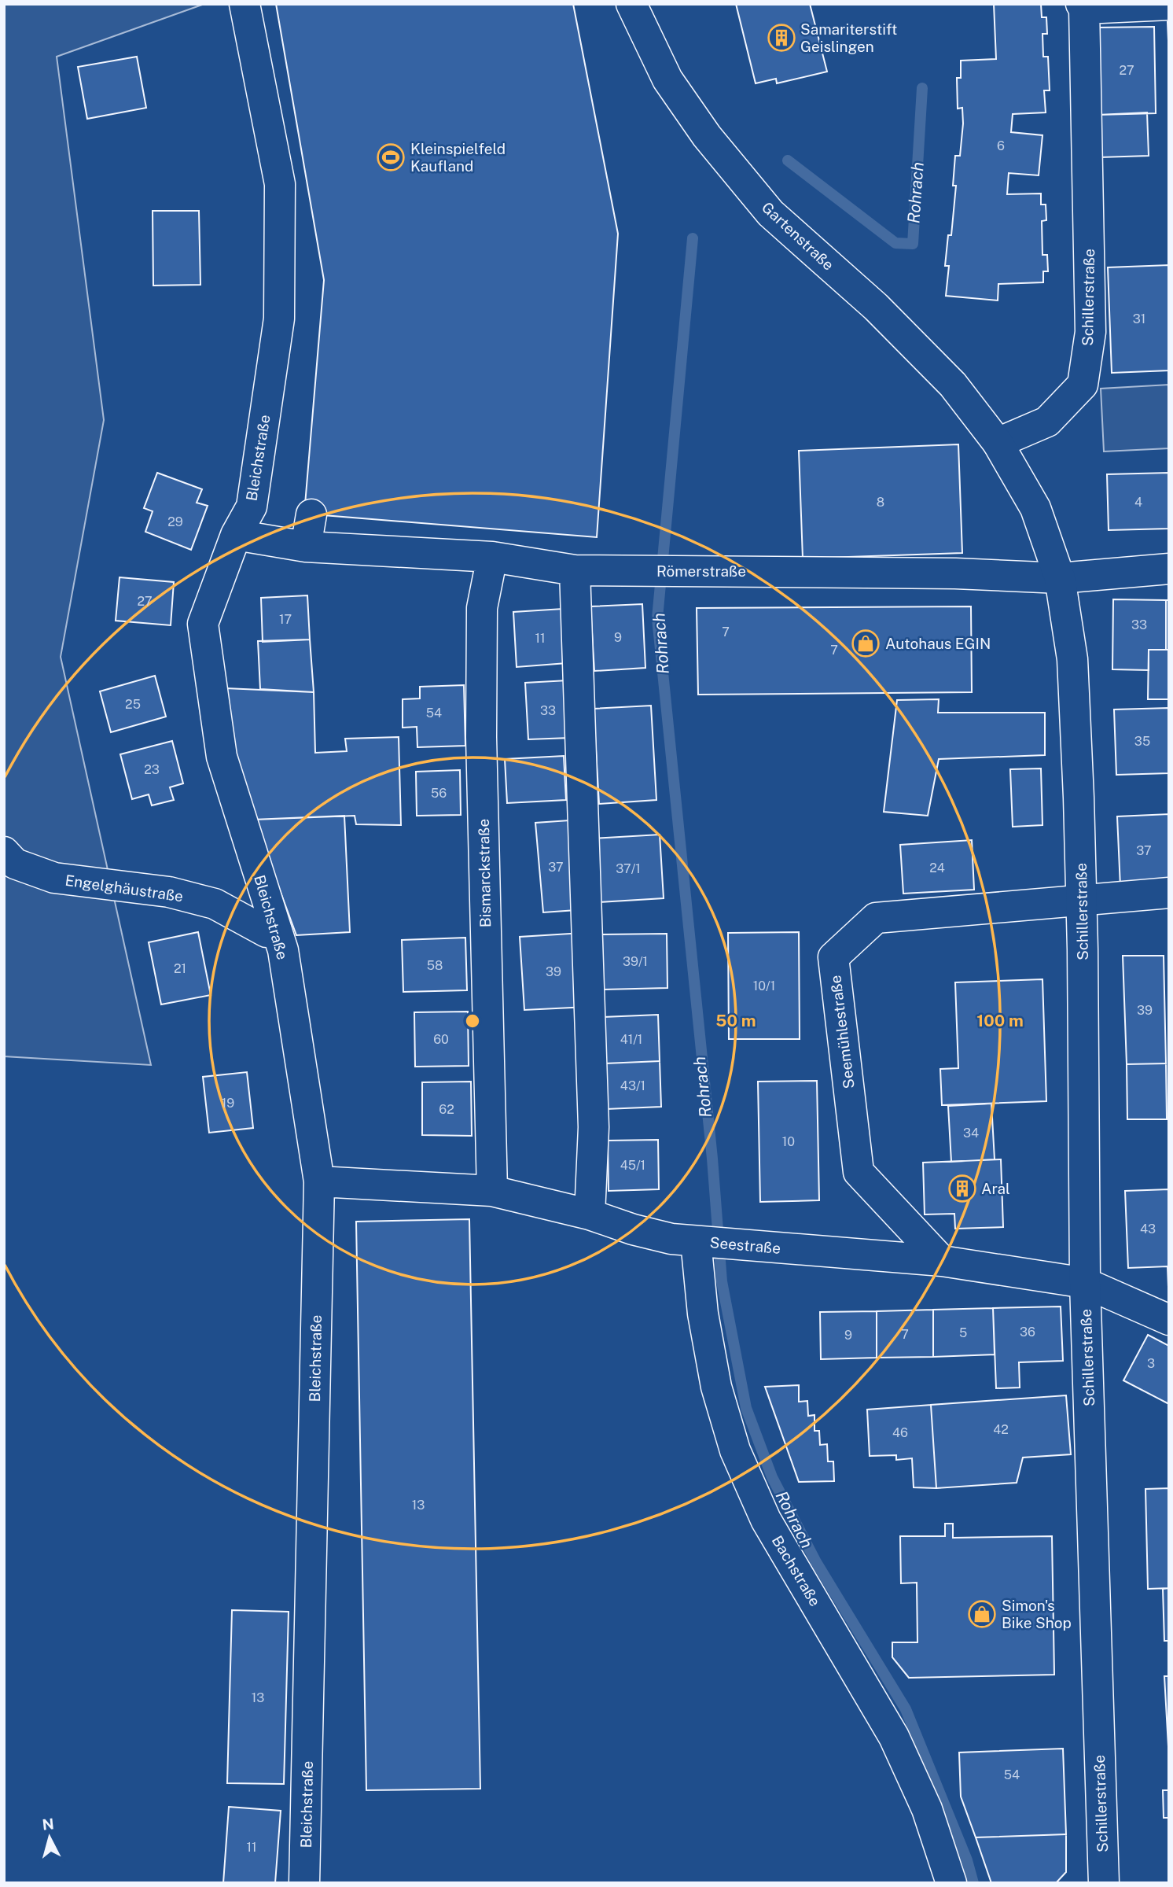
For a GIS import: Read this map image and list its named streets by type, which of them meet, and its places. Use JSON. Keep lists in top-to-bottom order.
{
  "streets": {
    "street": [
      "Gartenstraße",
      "Schillerstraße",
      "Bleichstraße",
      "Römerstraße",
      "Bismarckstraße",
      "Engelghäustraße",
      "Seemühlestraße",
      "Seestraße",
      "Bachstraße"
    ]
  },
  "crossings": [
    ["Gartenstraße", "Schillerstraße"],
    ["Schillerstraße", "Römerstraße"],
    ["Schillerstraße", "Seemühlestraße"],
    ["Schillerstraße", "Seestraße"],
    ["Bleichstraße", "Römerstraße"],
    ["Bleichstraße", "Engelghäustraße"],
    ["Bleichstraße", "Seestraße"],
    ["Römerstraße", "Bismarckstraße"],
    ["Bismarckstraße", "Seestraße"],
    ["Seemühlestraße", "Seestraße"],
    ["Seestraße", "Bachstraße"]
  ],
  "water": ["Rohrach"],
  "places": {
    "building": ["Samariterstift Geislingen", "Aral"],
    "sports": ["Kleinspielfeld Kaufland"],
    "shop": ["Autohaus EGIN", "Simon's Bike Shop"]
  },
  "house_numbers": [
    "27",
    "6",
    "31",
    "8",
    "4",
    "29",
    "27",
    "17",
    "33",
    "7",
    "9",
    "11",
    "7",
    "25",
    "33",
    "54",
    "35",
    "23",
    "56",
    "37",
    "37",
    "24",
    "37/1",
    "39/1",
    "58",
    "21",
    "39",
    "10/1",
    "39",
    "60",
    "41/1",
    "43/1",
    "19",
    "62",
    "34",
    "10",
    "45/1",
    "43",
    "36",
    "5",
    "7",
    "9",
    "3",
    "42",
    "46",
    "13",
    "13",
    "54",
    "11"
  ],
  "north": "top",
  "rings": ["50 m", "100 m"]
}
